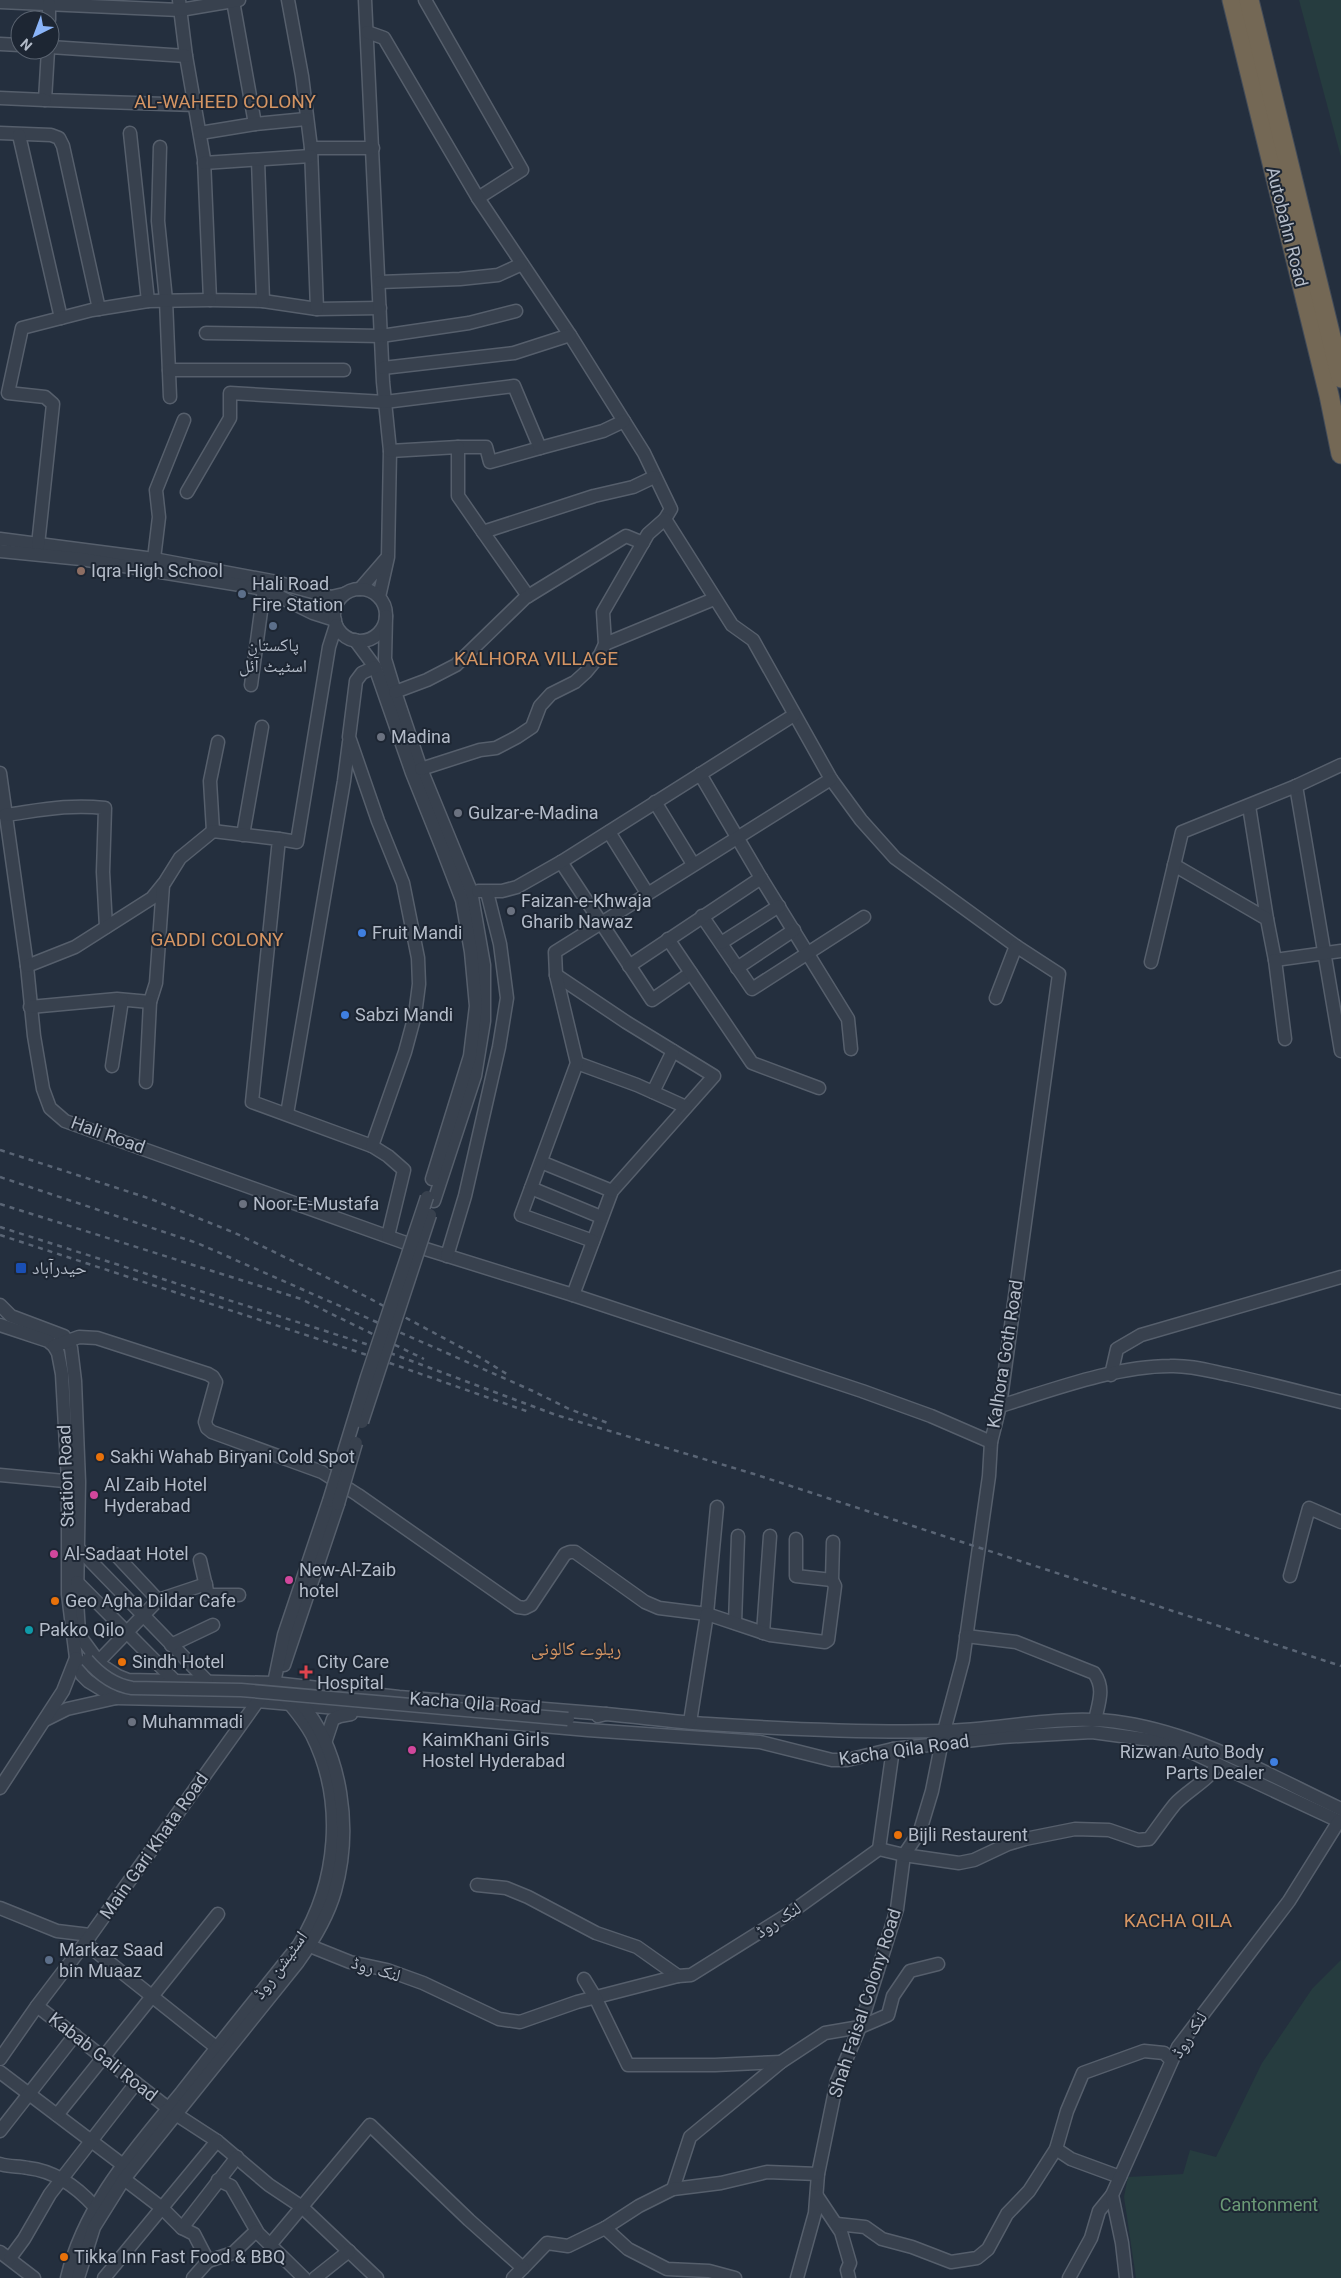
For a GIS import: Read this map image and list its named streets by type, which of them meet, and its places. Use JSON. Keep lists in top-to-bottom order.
{
  "streets": {
    "highway": ["Autobahn Road"],
    "street": [
      "Hali Road",
      "Kalhora Goth Road",
      "Station Road",
      "Kacha Qila Road",
      "Main Gari Khata Road",
      "لنک روڈ",
      "اسٹیشن روڈ",
      "Shah Faisal Colony Road",
      "Kabab Gali Road"
    ]
  },
  "crossings": [
    ["Hali Road", "Kalhora Goth Road"],
    ["Kalhora Goth Road", "Kacha Qila Road"],
    ["Kalhora Goth Road", "Shah Faisal Colony Road"],
    ["Station Road", "Kacha Qila Road"],
    ["Station Road", "Main Gari Khata Road"],
    ["Station Road", "اسٹیشن روڈ"],
    ["Kacha Qila Road", "Main Gari Khata Road"],
    ["Kacha Qila Road", "لنک روڈ"],
    ["Kacha Qila Road", "اسٹیشن روڈ"],
    ["Kacha Qila Road", "Shah Faisal Colony Road"],
    ["Main Gari Khata Road", "اسٹیشن روڈ"],
    ["Main Gari Khata Road", "Kabab Gali Road"],
    ["لنک روڈ", "اسٹیشن روڈ"],
    ["اسٹیشن روڈ", "Kabab Gali Road"]
  ],
  "districts": [
    "AL-WAHEED COLONY",
    "KALHORA VILLAGE",
    "GADDI COLONY",
    "ریلوے کالونی",
    "KACHA QILA"
  ],
  "parks": ["Cantonment"],
  "places": {
    "other": [
      "Iqra High School",
      "Hali Road Fire Station",
      "پاکستان اسٹیٹ آئل",
      "Madina",
      "Gulzar-e-Madina",
      "Faizan-e-Khwaja Gharib Nawaz",
      "Fruit Mandi",
      "Sabzi Mandi",
      "Noor-E-Mustafa",
      "Sakhi Wahab Biryani Cold Spot",
      "Al Zaib Hotel Hyderabad",
      "Al-Sadaat Hotel",
      "New-Al-Zaib hotel",
      "Geo Agha Dildar Cafe",
      "Pakko Qilo",
      "Sindh Hotel",
      "Muhammadi",
      "KaimKhani Girls Hostel Hyderabad",
      "Rizwan Auto Body Parts Dealer",
      "Bijli Restaurent",
      "Markaz Saad bin Muaaz",
      "Tikka Inn Fast Food & BBQ"
    ],
    "transit": ["حیدرآباد"],
    "health": ["City Care Hospital"]
  },
  "north": "bottom left"
}
